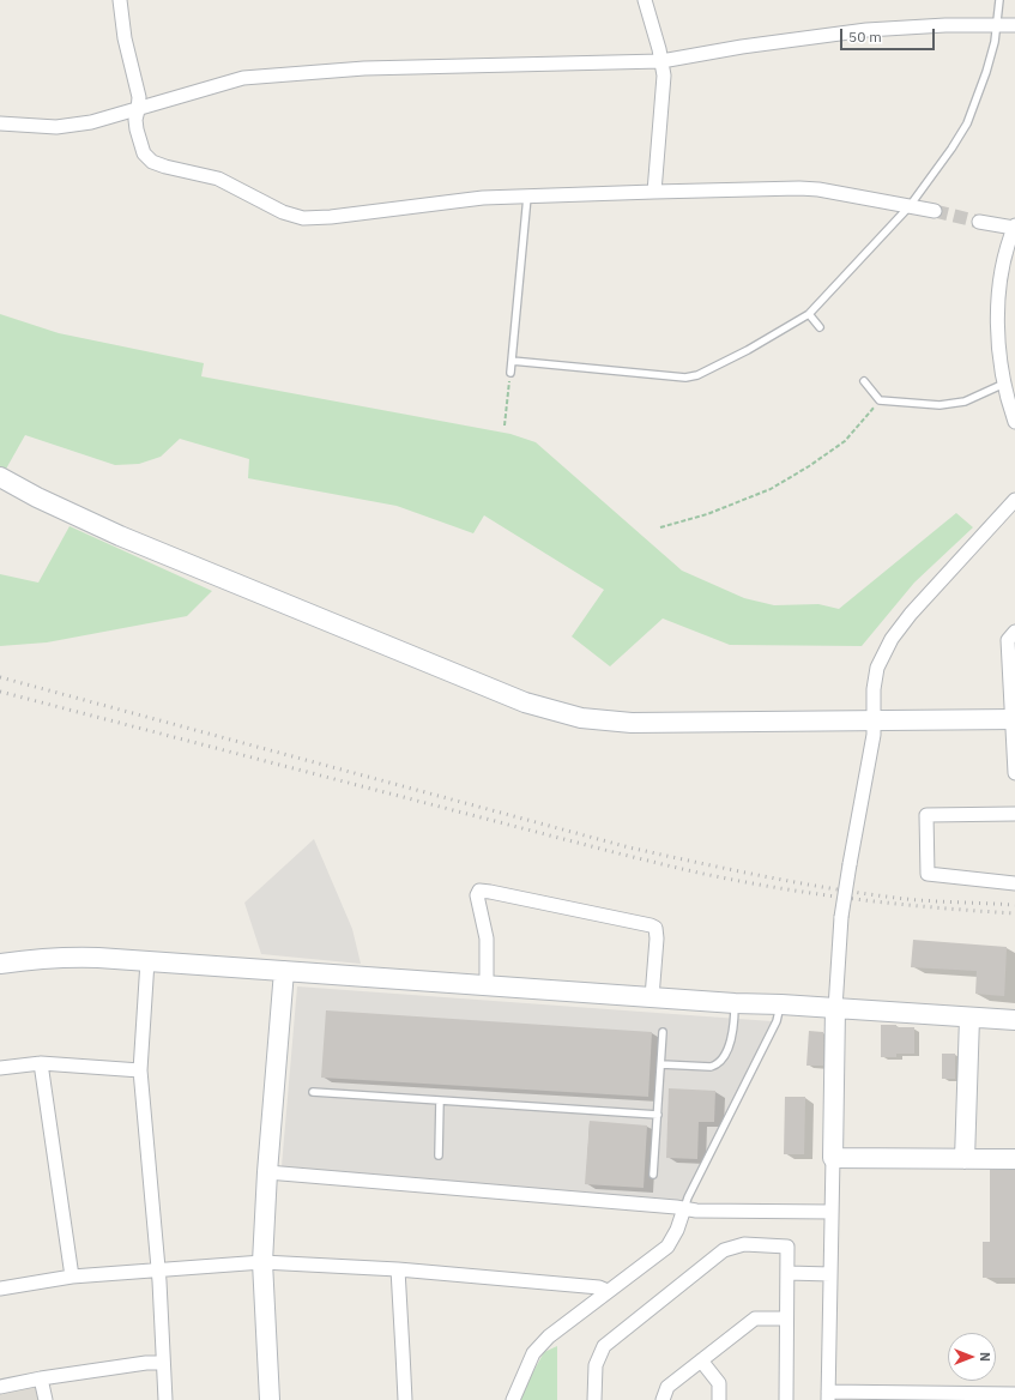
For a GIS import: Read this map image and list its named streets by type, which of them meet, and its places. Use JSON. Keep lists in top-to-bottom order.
{
  "scale_bar": "50 m",
  "north": "right"
}
